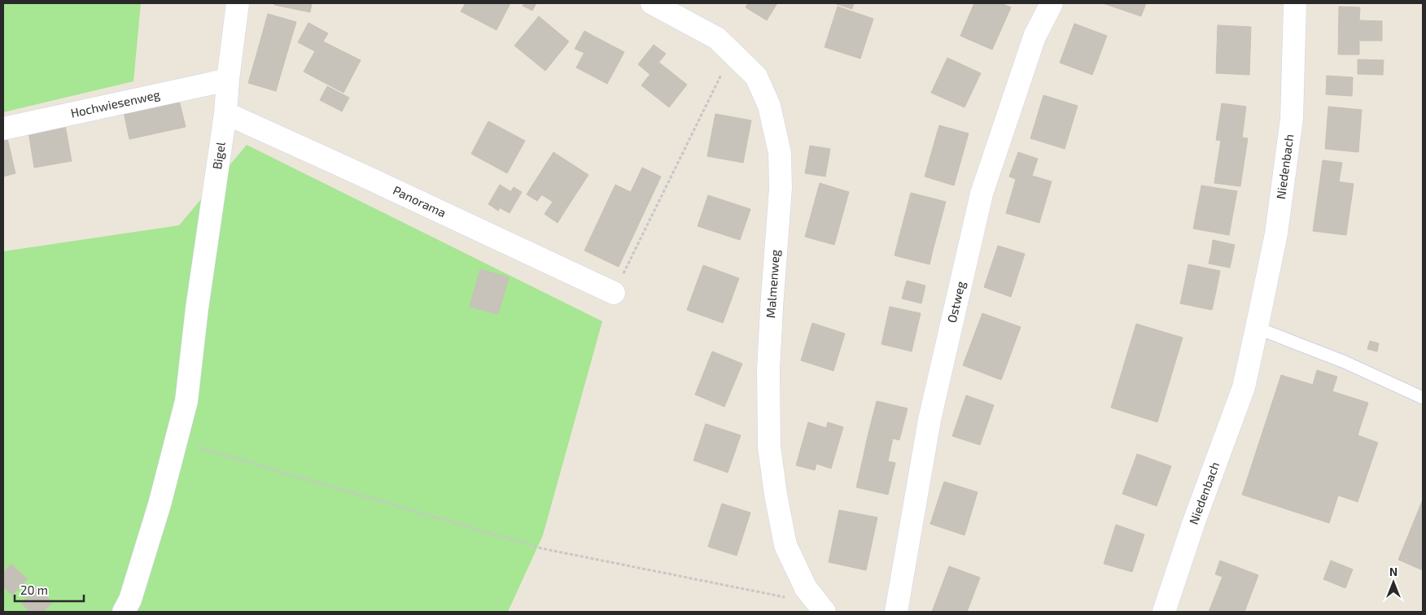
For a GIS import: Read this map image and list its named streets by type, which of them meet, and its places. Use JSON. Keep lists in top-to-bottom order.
{
  "streets": {
    "street": [
      "Hochwiesenweg",
      "Bigel",
      "Niedenbach",
      "Panorama",
      "Malmenweg",
      "Ostweg"
    ]
  },
  "crossings": [
    ["Hochwiesenweg", "Bigel"],
    ["Bigel", "Panorama"]
  ],
  "scale_bar": "20 m",
  "north": "top"
}
